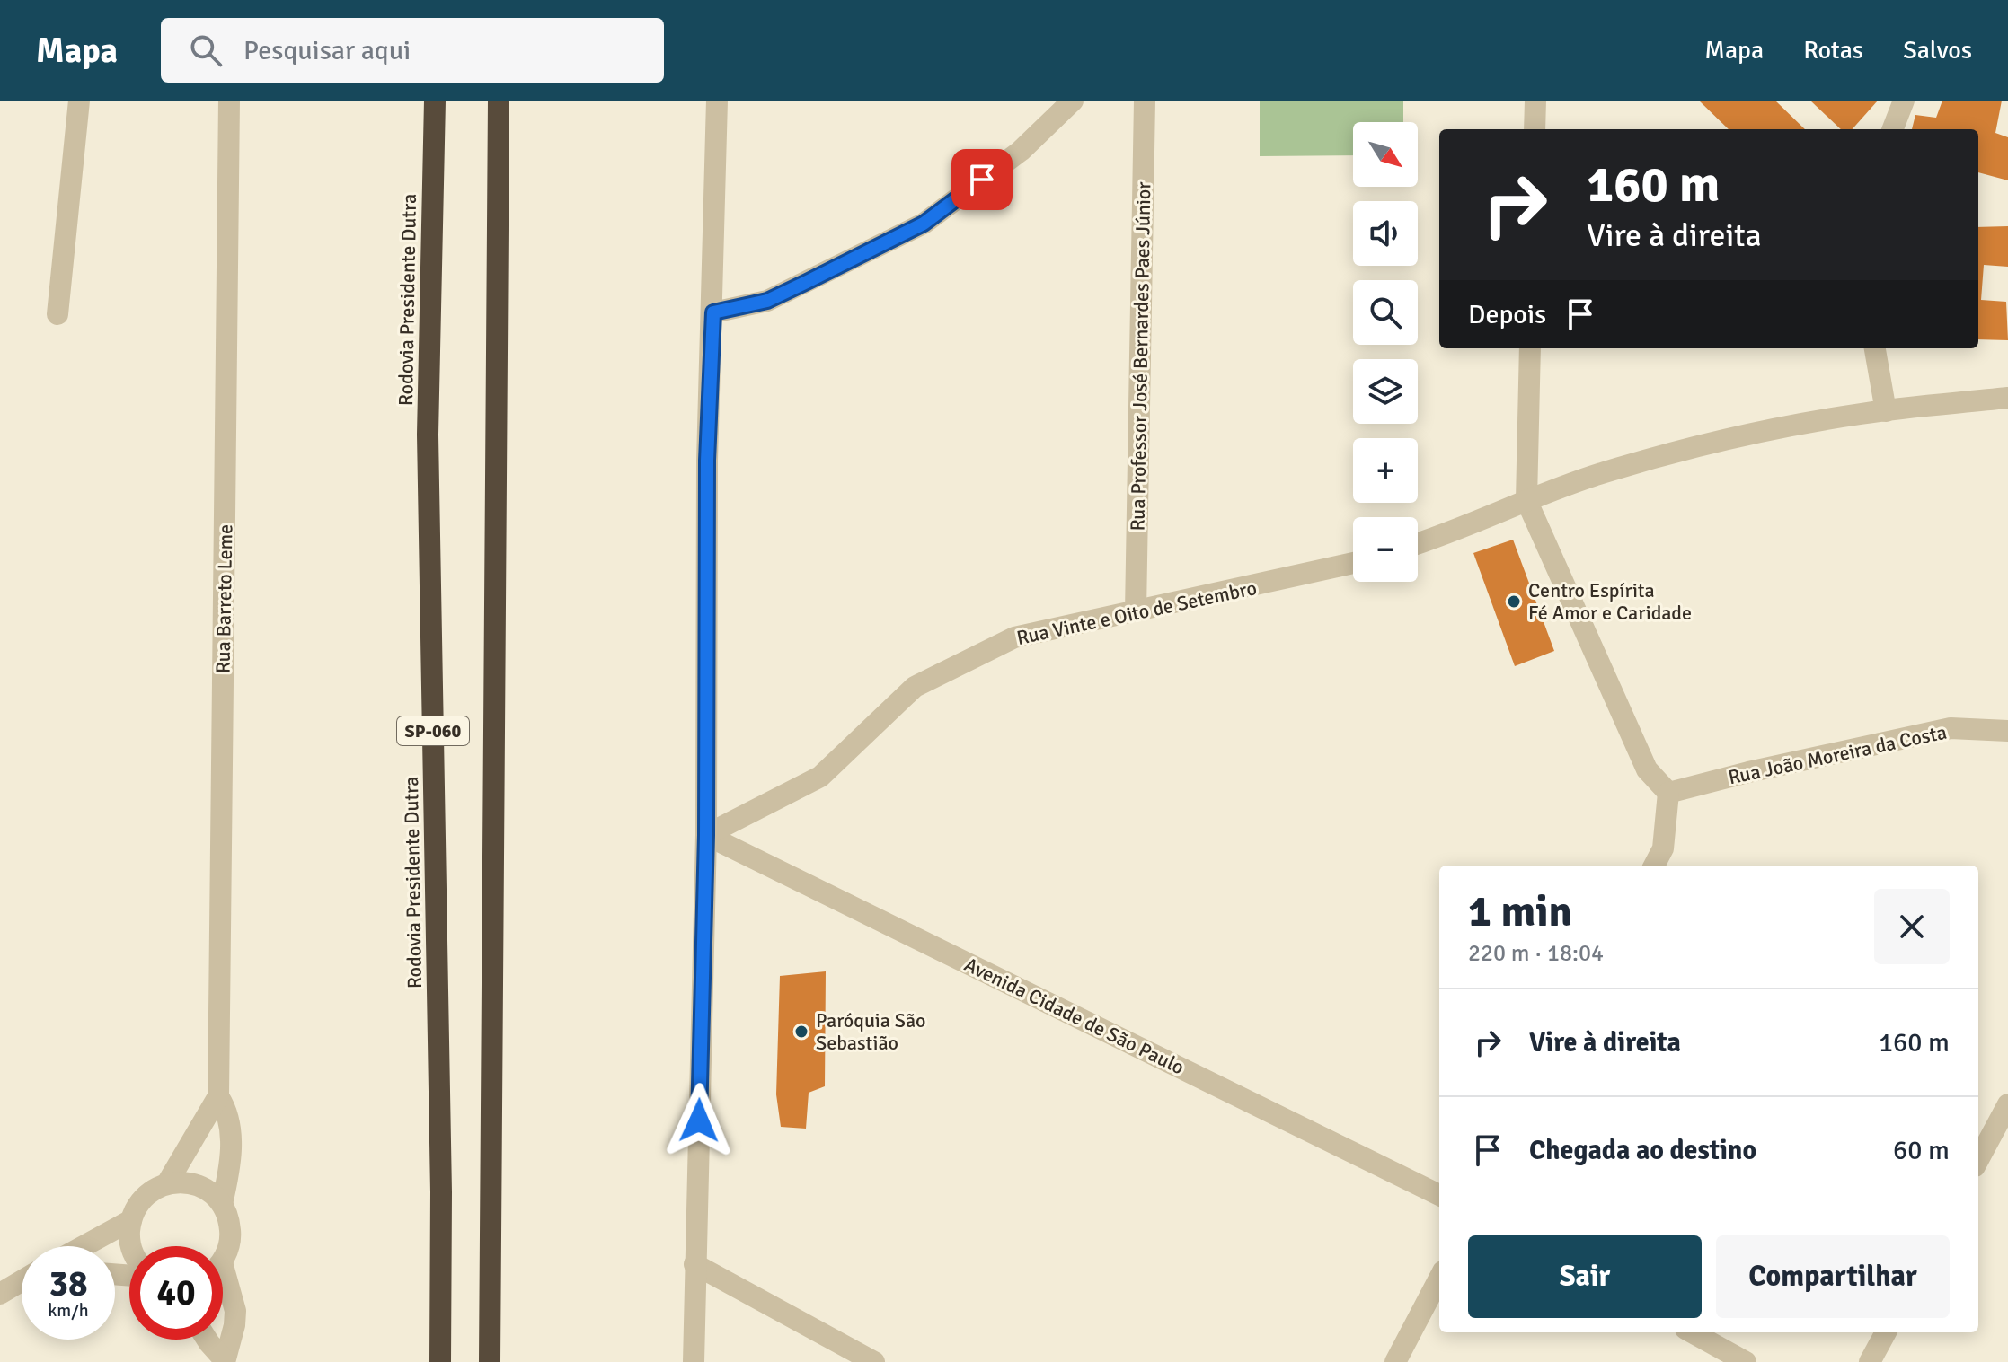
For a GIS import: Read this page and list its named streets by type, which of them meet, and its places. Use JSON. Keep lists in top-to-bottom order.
{
  "streets": {
    "highway": ["Rodovia Presidente Dutra", "SP-060"],
    "street": [
      "Rua Professor José Bernardes Paes Júnior",
      "Rua Barreto Leme",
      "Rua Vinte e Oito de Setembro",
      "Rua João Moreira da Costa",
      "Avenida Cidade de São Paulo"
    ]
  },
  "crossings": [
    ["Rua Professor José Bernardes Paes Júnior", "Rua Vinte e Oito de Setembro"],
    ["Rua Vinte e Oito de Setembro", "Avenida Cidade de São Paulo"]
  ],
  "places": ["Centro Espírita Fé Amor e Caridade", "Paróquia São Sebastião"],
  "north": "bottom right",
  "page": {
    "header": "Mapa",
    "search": "Pesquisar aqui",
    "nav": ["Mapa", "Rotas", "Salvos"],
    "map_buttons": ["+", "−"],
    "turn": ["160 m", "Vire à direita"],
    "then": "Depois",
    "heading": ["1 min", "220 m · 18:04"],
    "list": [
      {
        "name": "Vire à direita",
        "value": "160 m"
      },
      {
        "name": "Chegada ao destino",
        "value": "60 m"
      }
    ],
    "buttons": ["Sair", "Compartilhar"],
    "speed": "38 km/h",
    "limit": "40"
  }
}
